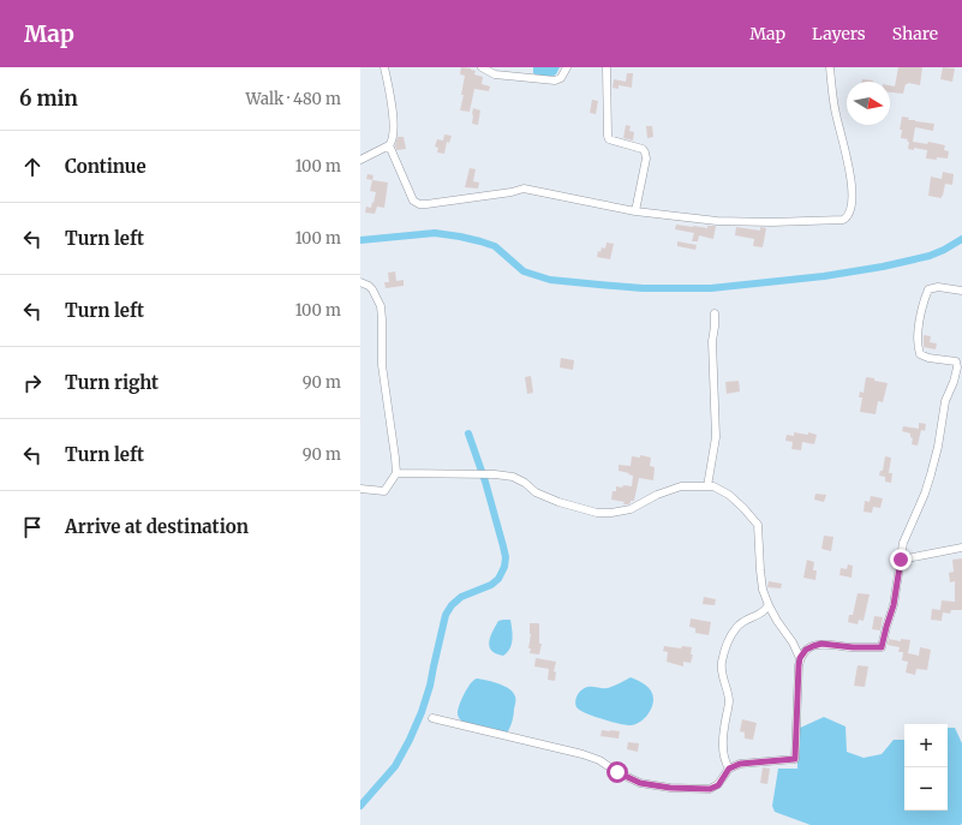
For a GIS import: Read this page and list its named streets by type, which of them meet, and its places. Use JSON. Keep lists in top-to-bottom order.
{
  "north": "right",
  "page": {
    "header": "Map",
    "nav": ["Map", "Layers", "Share"],
    "heading": ["6 min", "Walk · 480 m"],
    "list": [
      ["Continue", "100 m"],
      ["Turn left", "100 m"],
      ["Turn left", "100 m"],
      ["Turn right", "90 m"],
      ["Turn left", "90 m"],
      "Arrive at destination"
    ],
    "map_buttons": ["+", "−"]
  }
}
